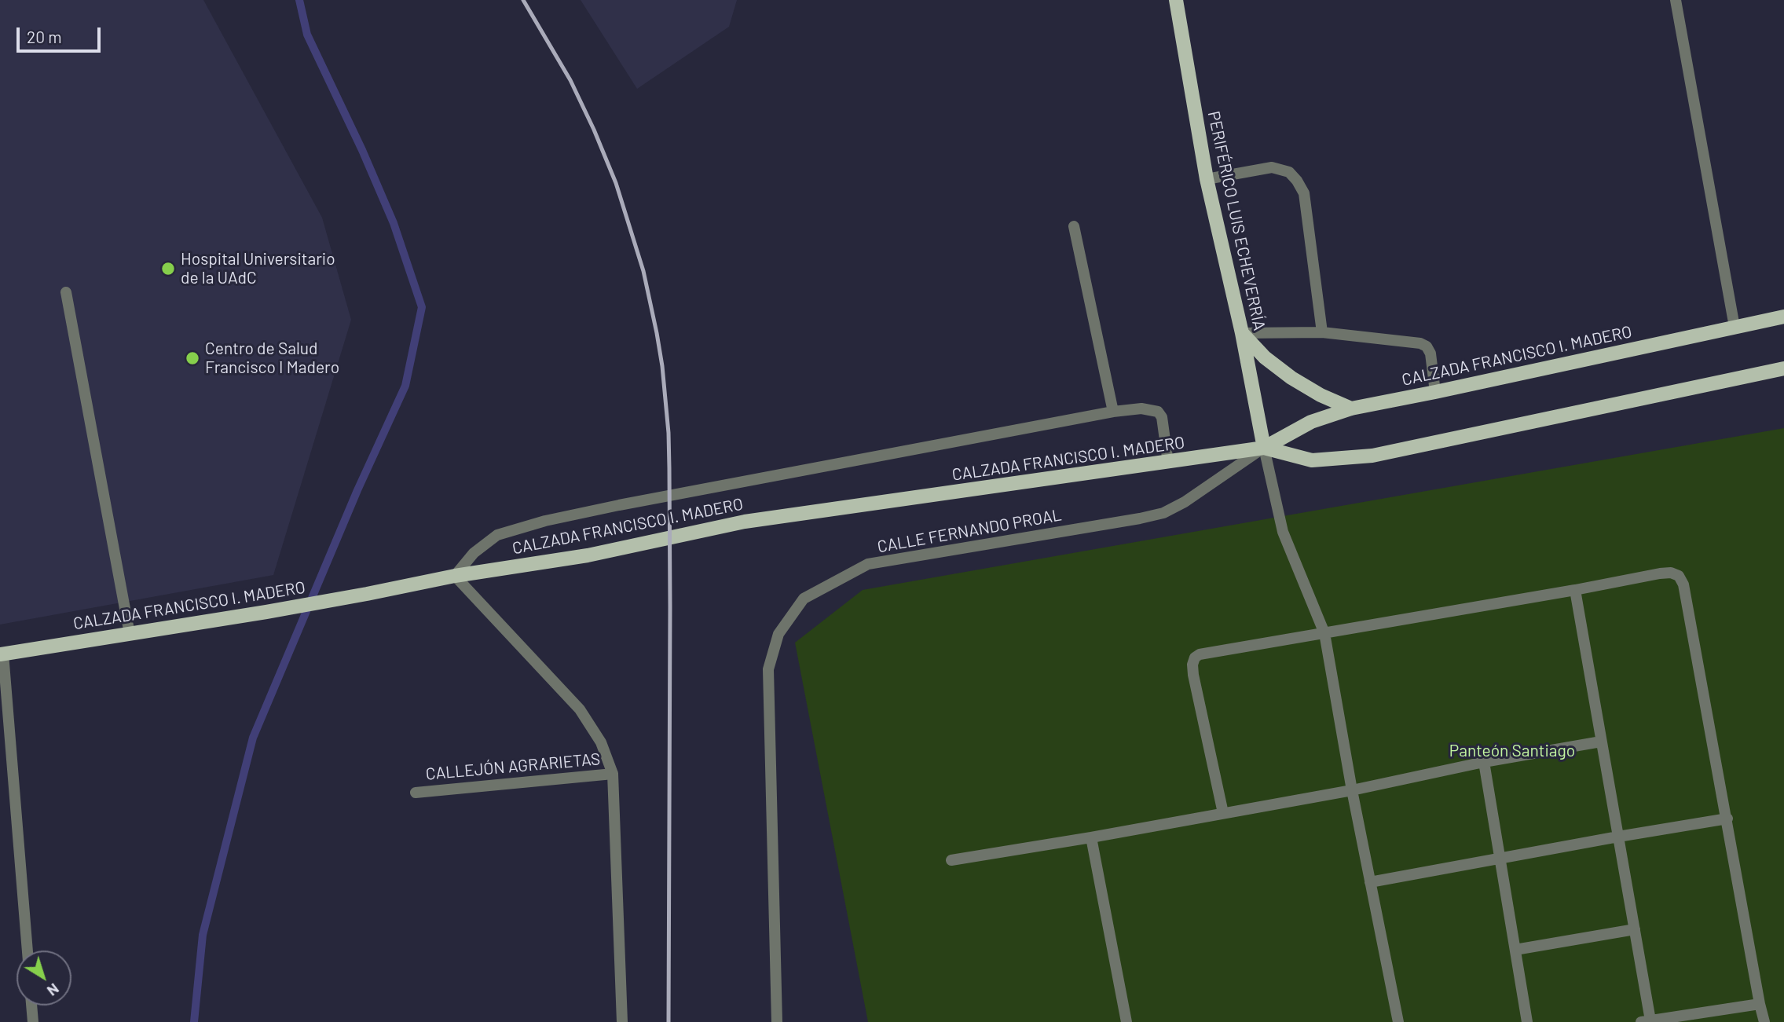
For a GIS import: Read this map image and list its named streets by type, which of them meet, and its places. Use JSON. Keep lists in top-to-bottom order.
{
  "streets": {
    "main road": ["PERIFÉRICO LUIS ECHEVERRÍA", "CALZADA FRANCISCO I. MADERO"],
    "street": ["CALLE FERNANDO PROAL", "CALLEJÓN AGRARIETAS"]
  },
  "crossings": [
    ["PERIFÉRICO LUIS ECHEVERRÍA", "CALZADA FRANCISCO I. MADERO"],
    ["PERIFÉRICO LUIS ECHEVERRÍA", "CALLE FERNANDO PROAL"],
    ["CALZADA FRANCISCO I. MADERO", "CALLE FERNANDO PROAL"]
  ],
  "parks": ["Panteón Santiago"],
  "places": ["Hospital Universitario de la UAdC", "Centro de Salud Francisco I Madero"],
  "scale_bar": "20 m",
  "north": "bottom right"
}
